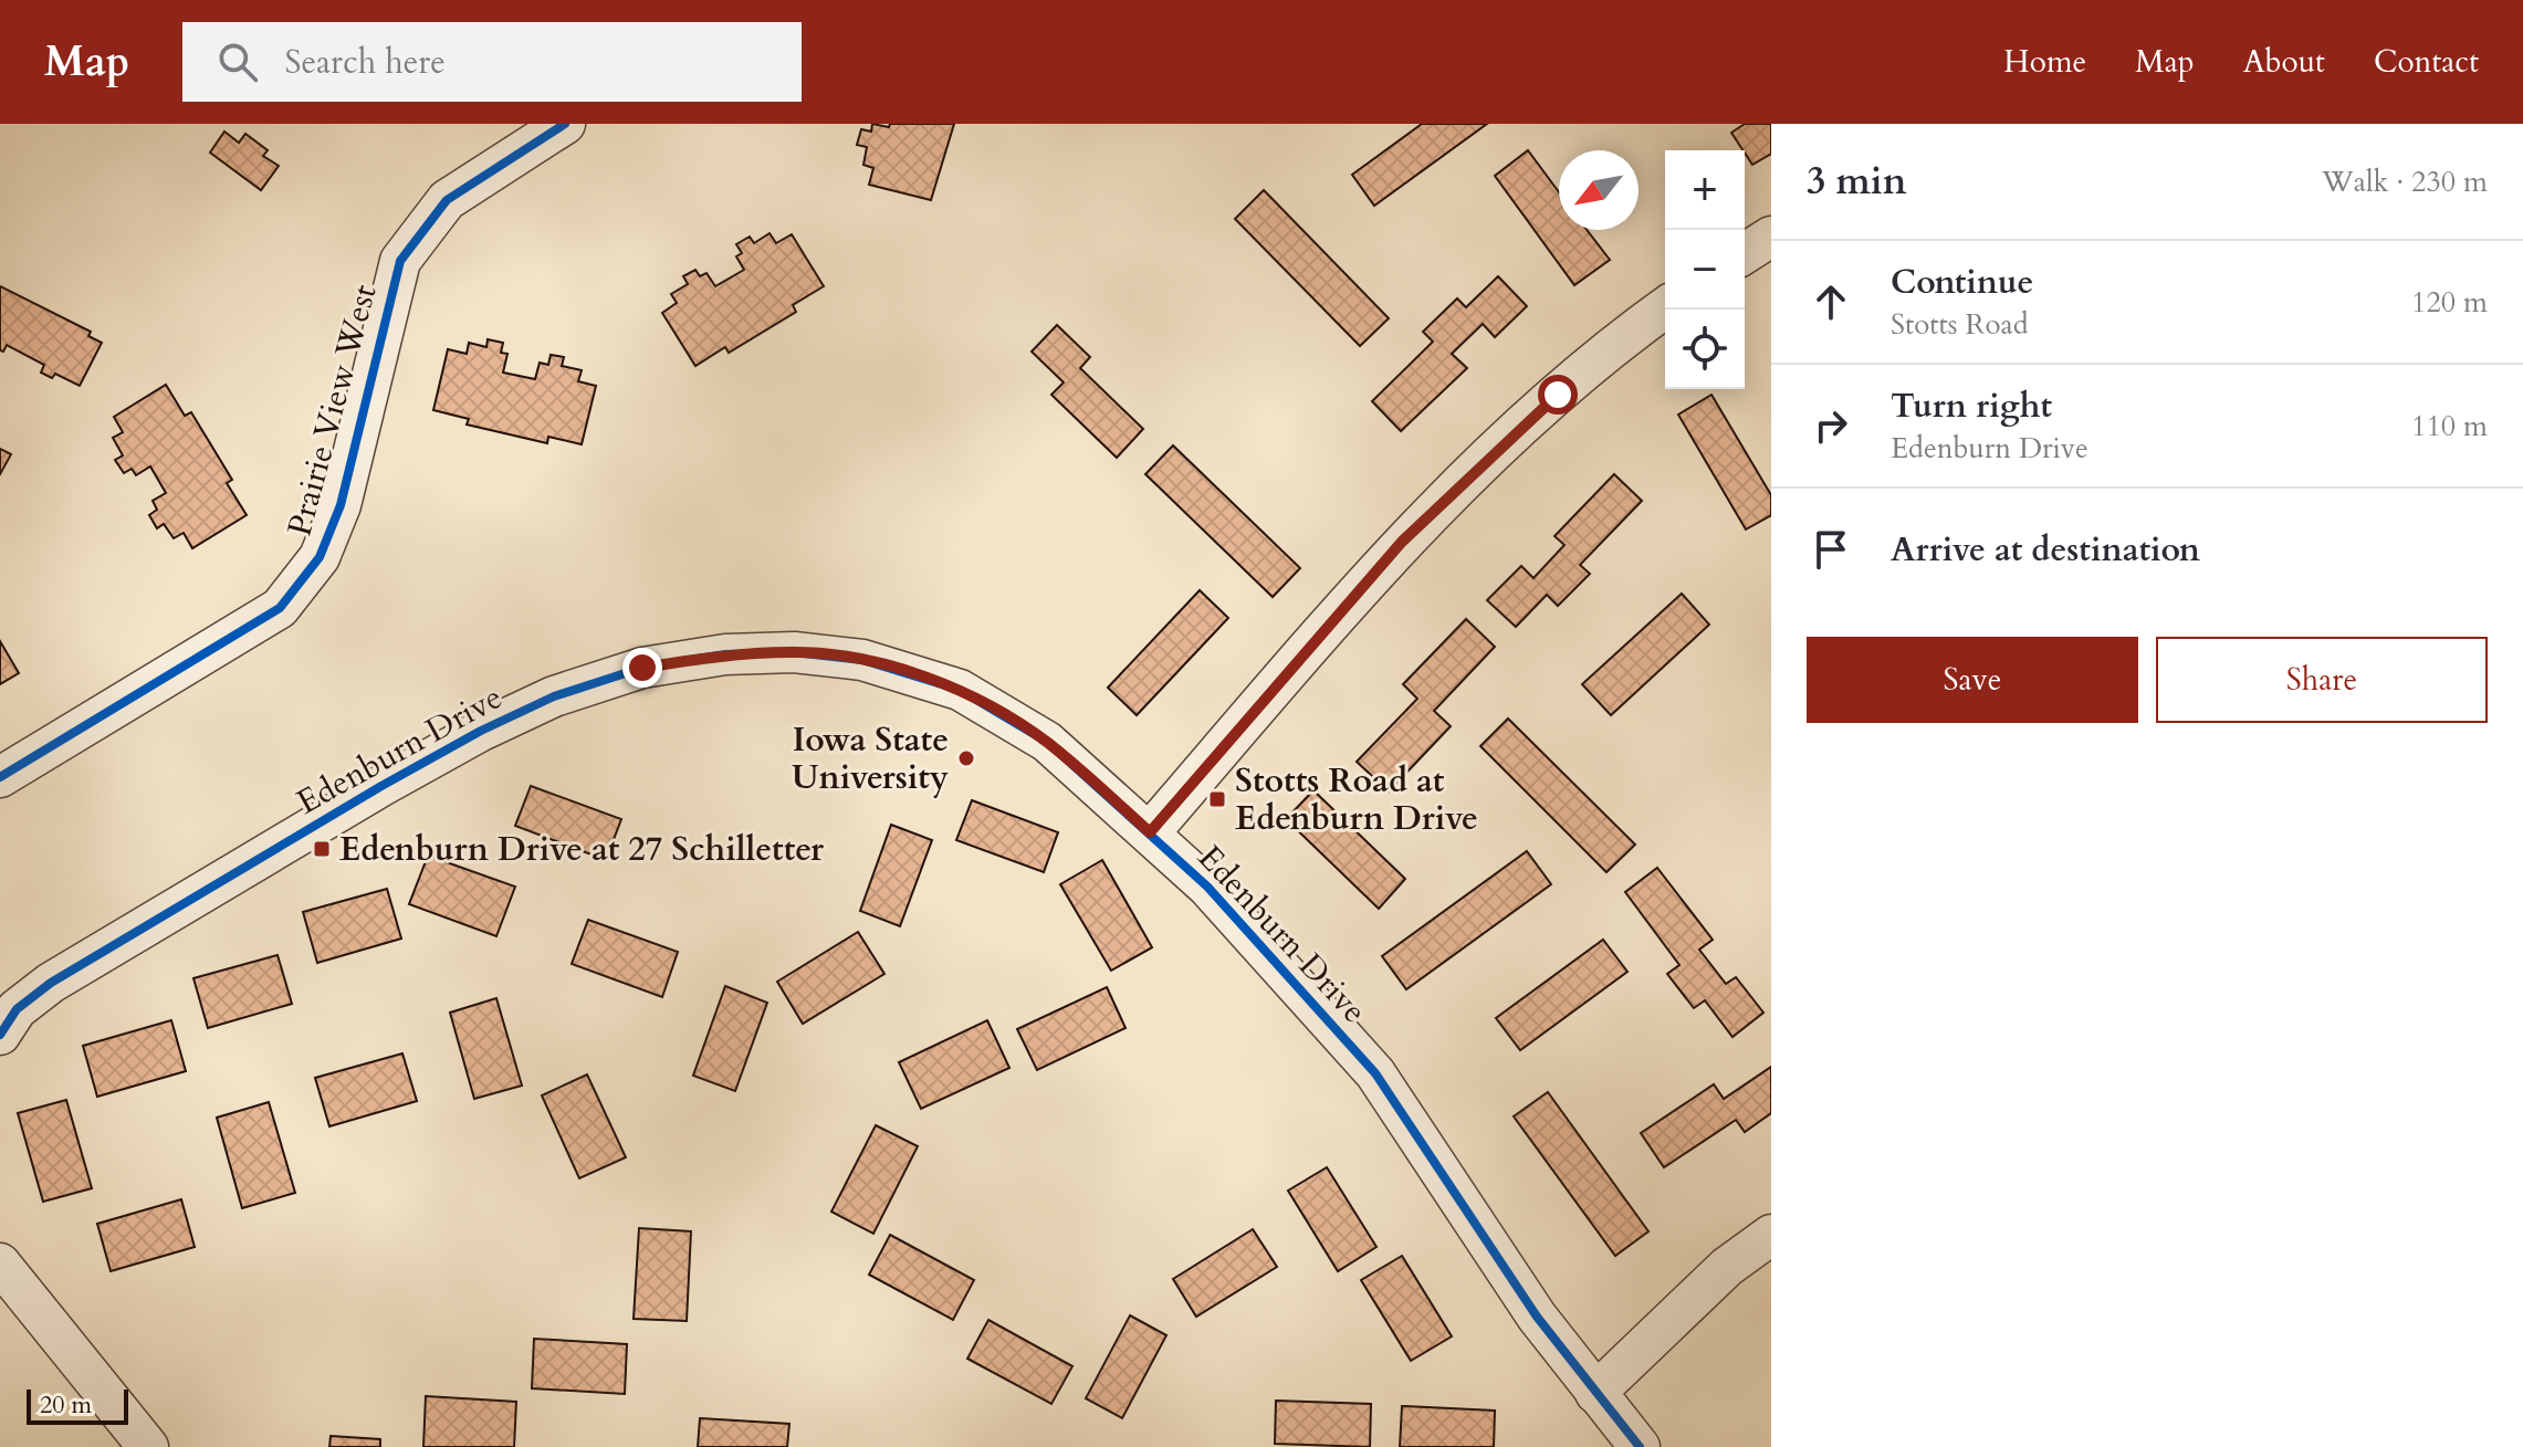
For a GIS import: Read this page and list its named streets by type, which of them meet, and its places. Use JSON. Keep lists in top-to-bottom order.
{
  "streets": {
    "street": ["Prairie View West", "Edenburn Drive"]
  },
  "places": {
    "other": ["Iowa State University"],
    "transit": ["Stotts Road at Edenburn Drive", "Edenburn Drive at 27 Schilletter"]
  },
  "scale_bar": "20 m",
  "north": "bottom left",
  "page": {
    "header": "Map",
    "search": "Search here",
    "nav": [
      "Home",
      "Map",
      "About",
      "Contact"
    ],
    "heading": ["3 min", "Walk · 230 m"],
    "map_buttons": ["+", "−"],
    "list": [
      ["Continue", "Stotts Road", "120 m"],
      ["Turn right", "Edenburn Drive", "110 m"],
      "Arrive at destination"
    ],
    "buttons": ["Save", "Share"],
    "scale": "20 m"
  }
}
